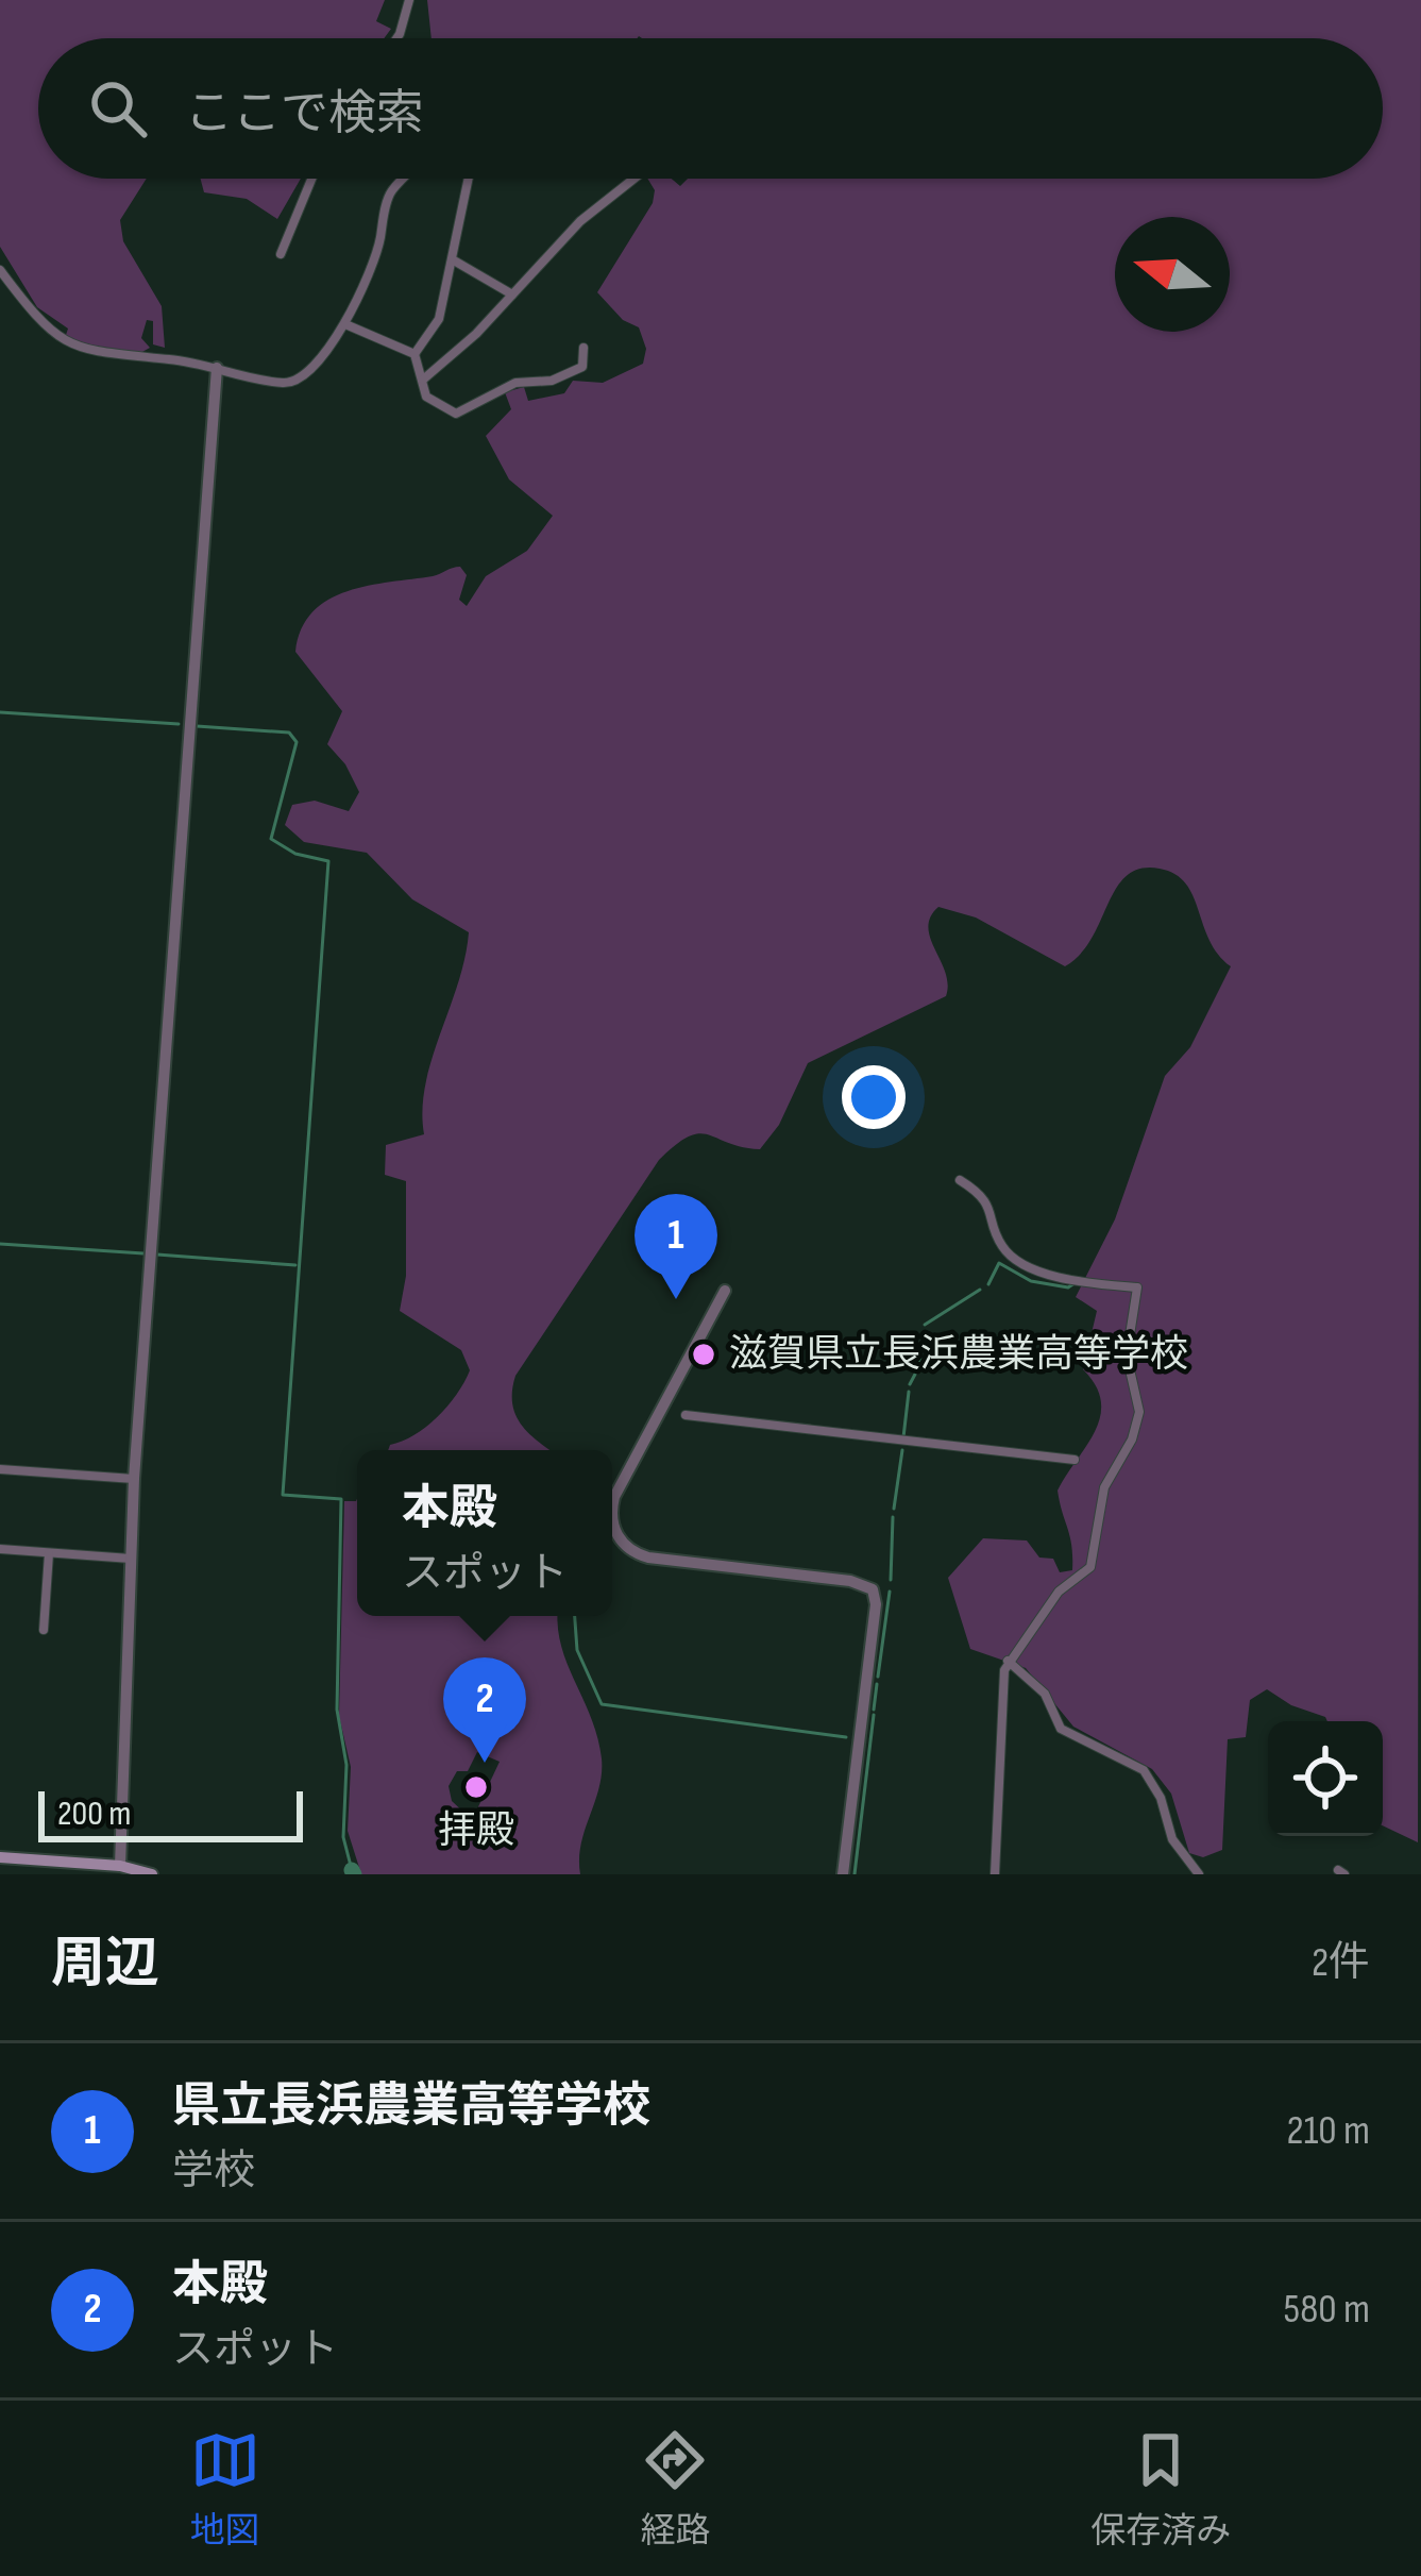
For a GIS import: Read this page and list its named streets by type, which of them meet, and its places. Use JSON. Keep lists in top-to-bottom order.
{
  "places": ["滋賀県立長浜農業高等学校", "拝殿"],
  "scale_bar": "200 m",
  "north": "left",
  "page": {
    "search": "ここで検索",
    "pins": ["1", "2"],
    "popup": ["本殿", "スポット"],
    "scale": "200 m",
    "heading": ["周辺", "2件"],
    "list": [
      {
        "mark": "1",
        "name": "県立長浜農業高等学校",
        "note": "学校",
        "value": "210 m"
      },
      {
        "mark": "2",
        "name": "本殿",
        "note": "スポット",
        "value": "580 m"
      }
    ],
    "nav": ["地図", "経路", "保存済み"]
  }
}
